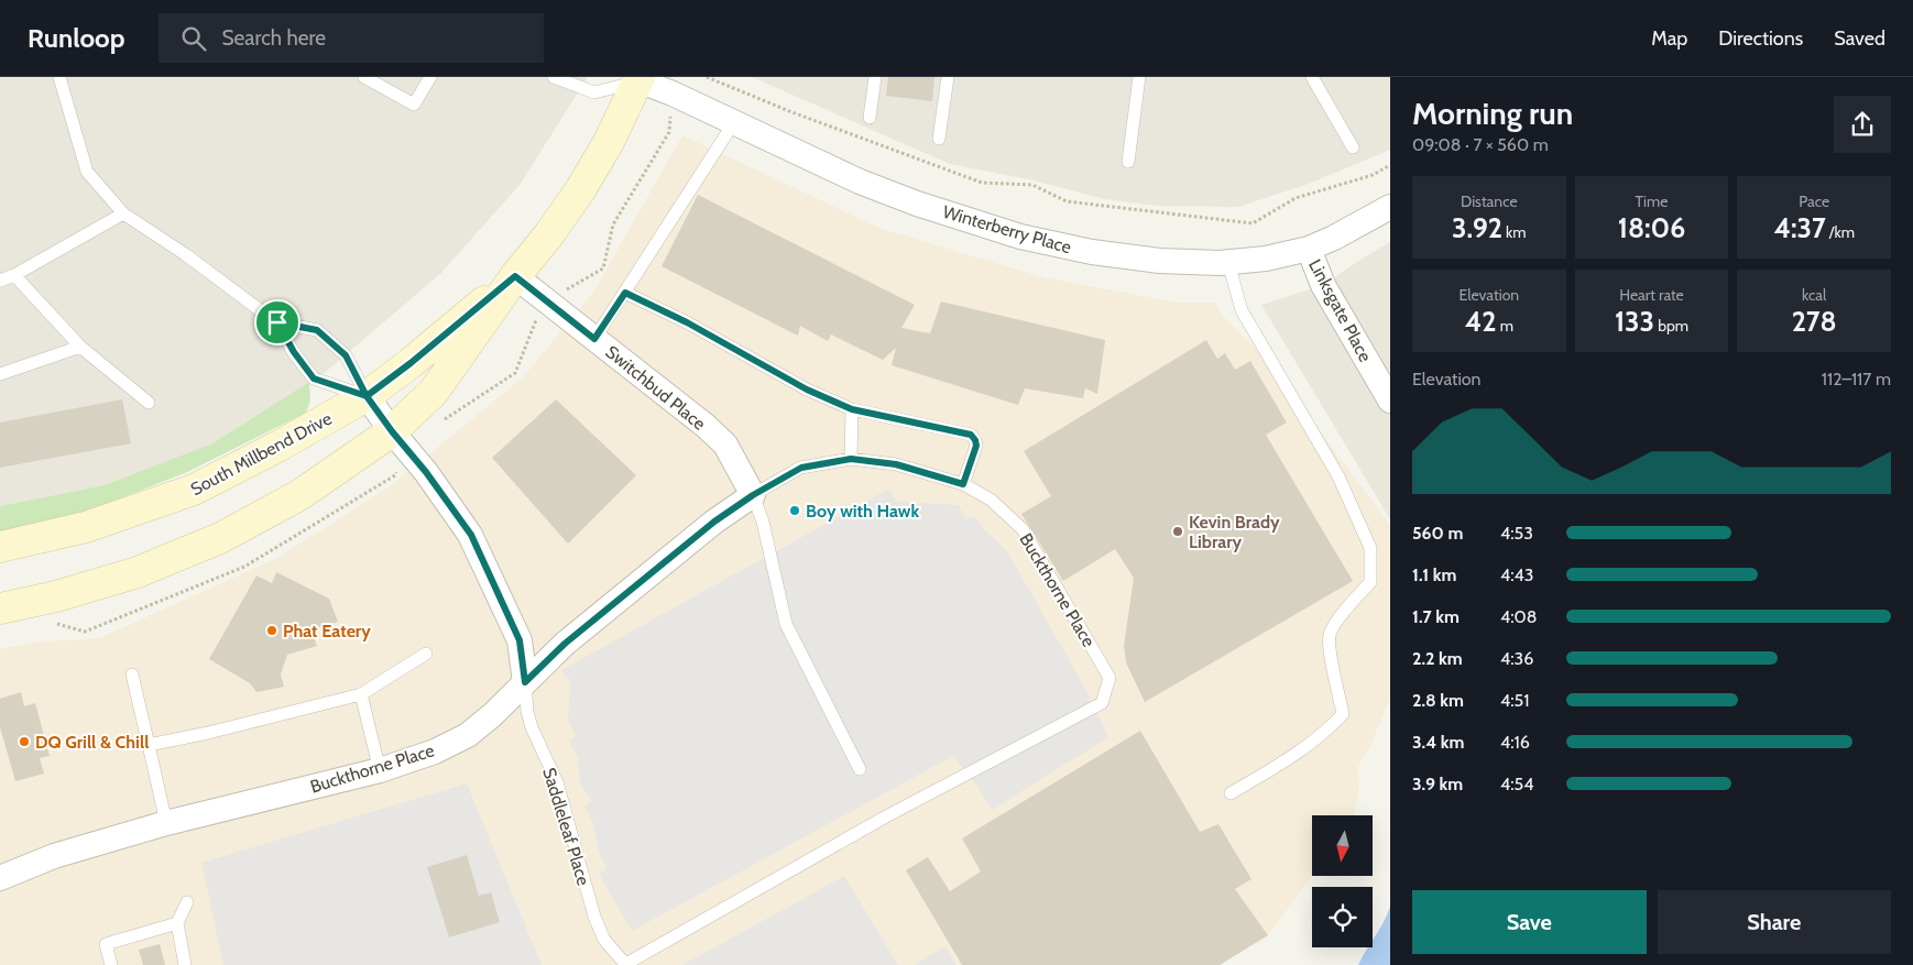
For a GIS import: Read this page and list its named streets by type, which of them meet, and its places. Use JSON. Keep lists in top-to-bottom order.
{
  "streets": {
    "street": [
      "Winterberry Place",
      "Linksgate Place",
      "Switchbud Place",
      "South Millbend Drive",
      "Buckthorne Place",
      "Saddleleaf Place"
    ]
  },
  "crossings": [
    ["Winterberry Place", "Linksgate Place"],
    ["Winterberry Place", "South Millbend Drive"],
    ["Switchbud Place", "South Millbend Drive"],
    ["Switchbud Place", "Buckthorne Place"],
    ["South Millbend Drive", "Saddleleaf Place"],
    ["Buckthorne Place", "Saddleleaf Place"]
  ],
  "places": [
    "Boy with Hawk",
    "Kevin Brady Library",
    "Phat Eatery",
    "DQ Grill & Chill"
  ],
  "north": "bottom",
  "page": {
    "header": "Runloop",
    "search": "Search here",
    "nav": ["Map", "Directions", "Saved"],
    "heading": ["Morning run", "09:08 · 7 × 560 m"],
    "stats": [
      ["Distance", "3.92 km"],
      ["Time", "18:06"],
      ["Pace", "4:37 /km"],
      ["Elevation", "42 m"],
      ["Heart rate", "133 bpm"],
      ["kcal", "278"]
    ],
    "chart": ["Elevation", "112–117 m"],
    "list": [
      {
        "name": "560 m",
        "note": "4:53"
      },
      {
        "name": "1.1 km",
        "note": "4:43"
      },
      {
        "name": "1.7 km",
        "note": "4:08"
      },
      {
        "name": "2.2 km",
        "note": "4:36"
      },
      {
        "name": "2.8 km",
        "note": "4:51"
      },
      {
        "name": "3.4 km",
        "note": "4:16"
      },
      {
        "name": "3.9 km",
        "note": "4:54"
      }
    ],
    "buttons": ["Save", "Share"]
  }
}
